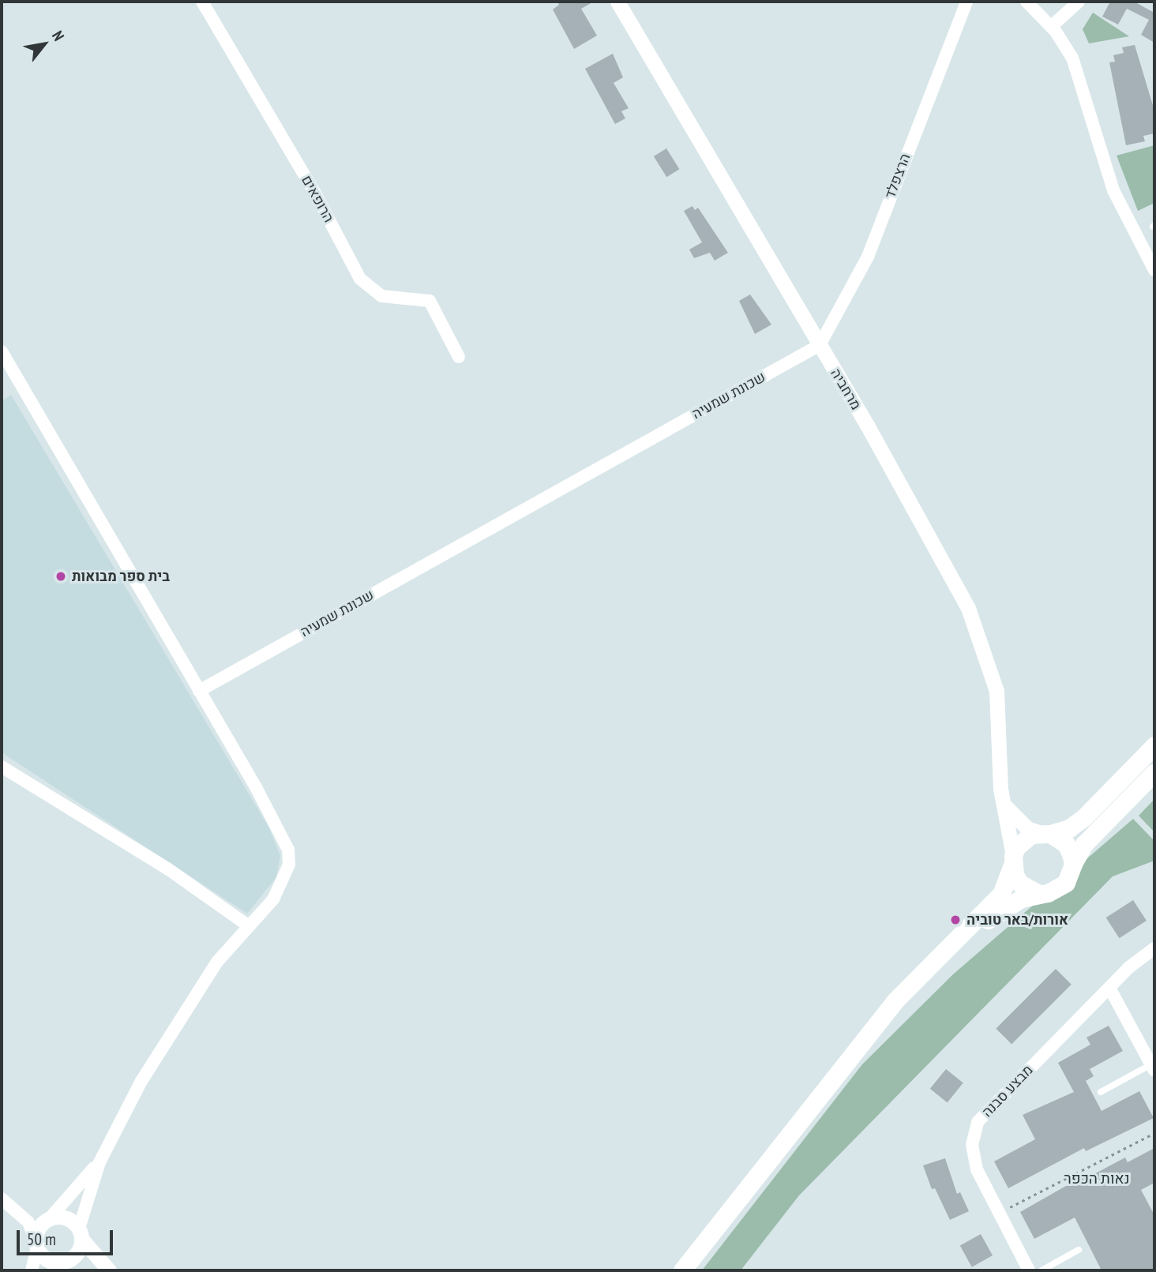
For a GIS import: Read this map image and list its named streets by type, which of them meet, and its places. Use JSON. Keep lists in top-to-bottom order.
{
  "streets": {
    "street": [
      "הרצפלד",
      "הרופאים",
      "מרחביה",
      "שכונת שמעיה",
      "מבצע סבנה"
    ]
  },
  "crossings": [
    ["הרצפלד", "מרחביה"],
    ["הרצפלד", "שכונת שמעיה"],
    ["מרחביה", "שכונת שמעיה"]
  ],
  "districts": ["נאות הכפר"],
  "places": ["בית ספר מבואות", "אורות/באר טוביה"],
  "scale_bar": "50 m",
  "north": "top right"
}
